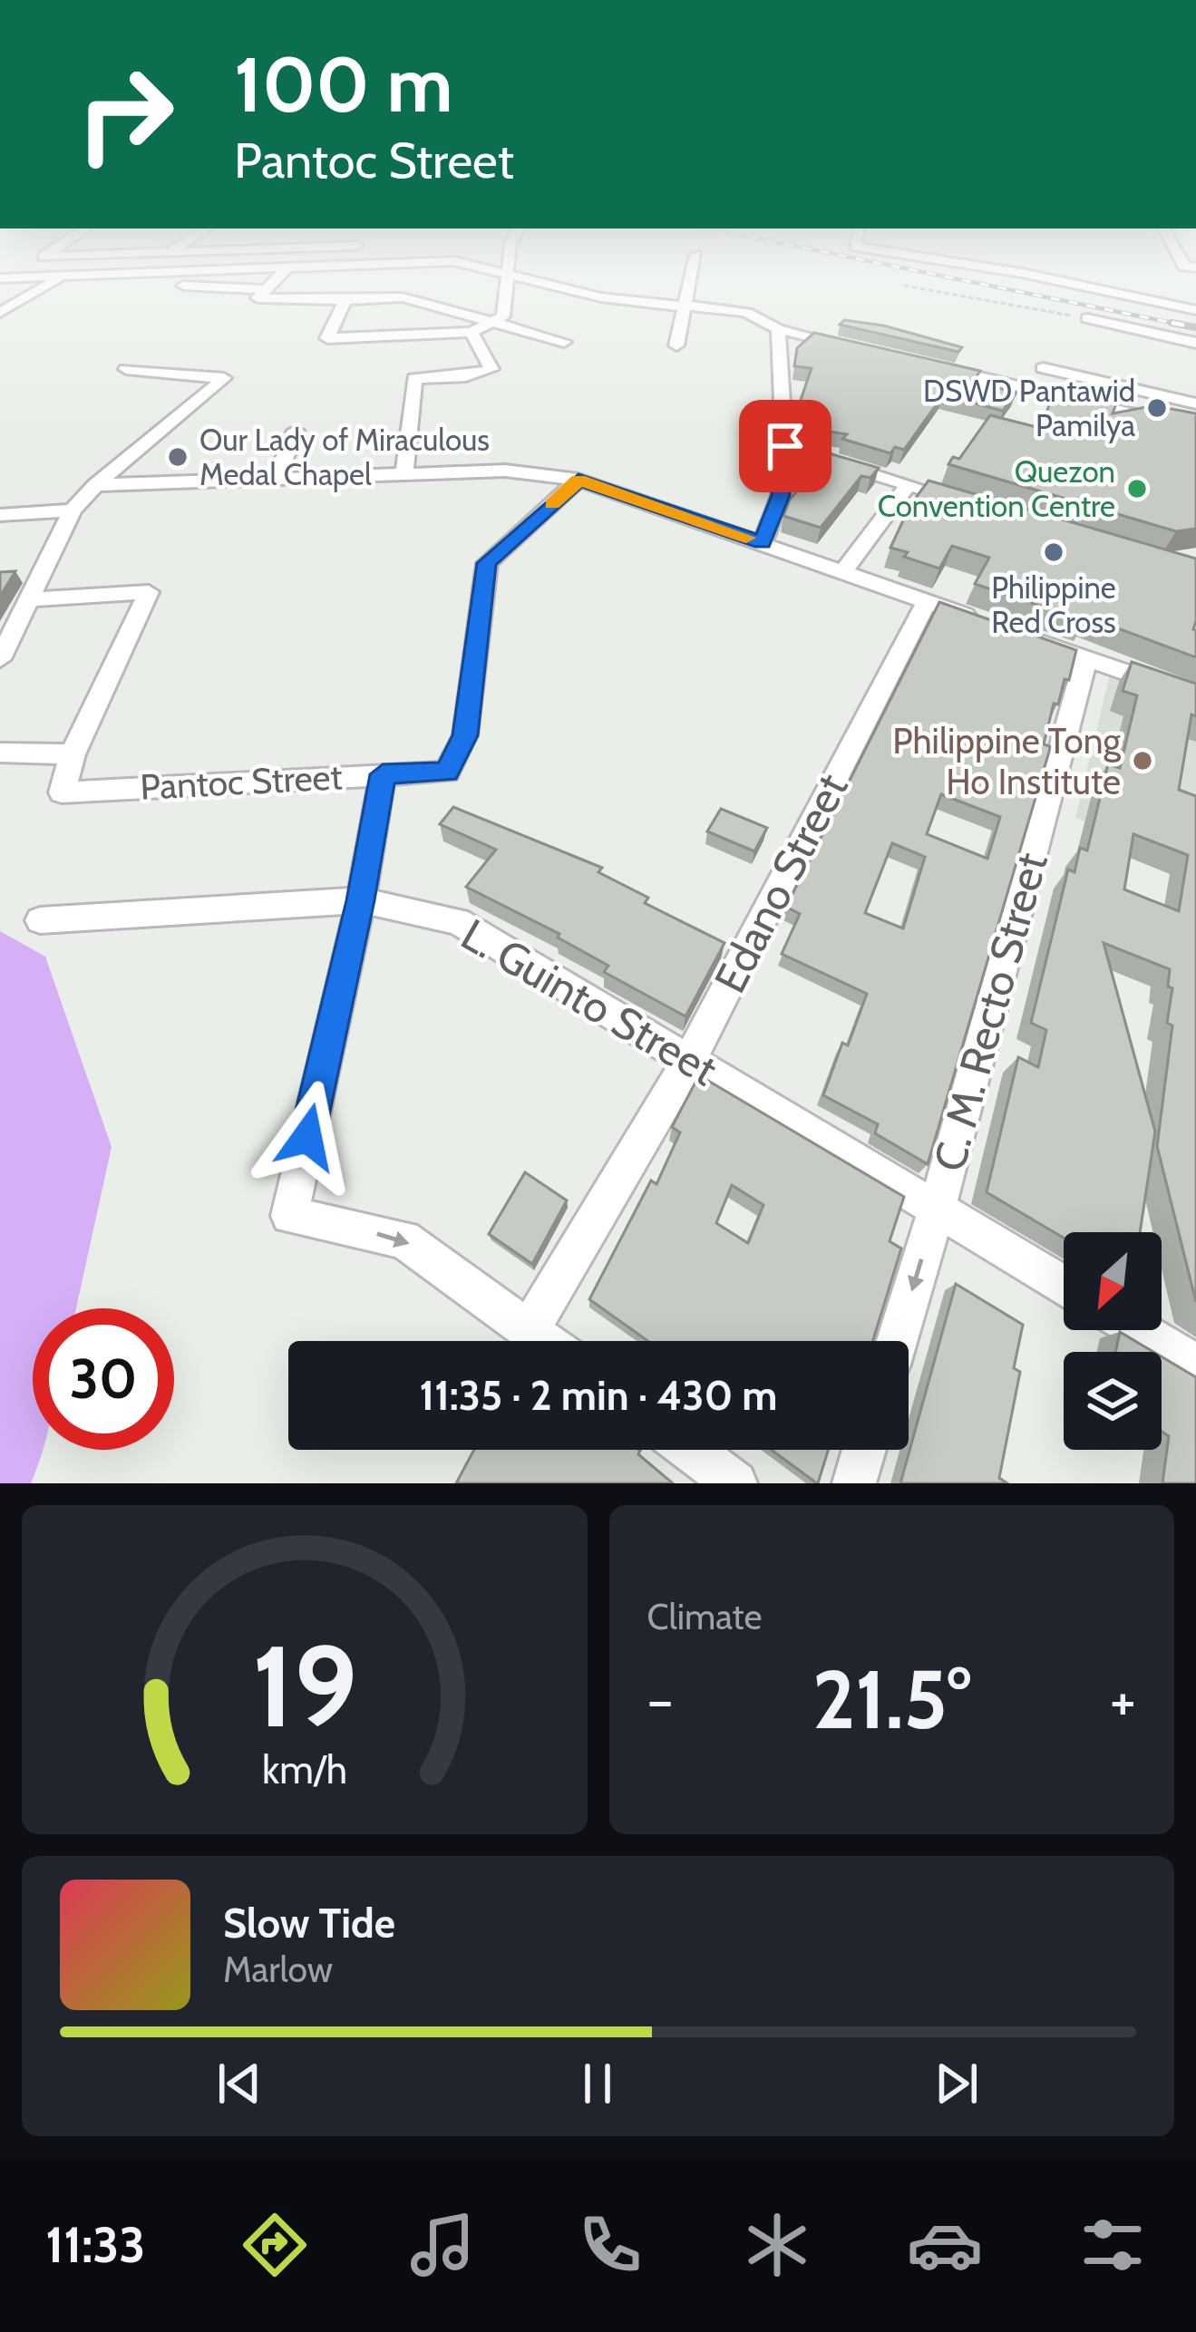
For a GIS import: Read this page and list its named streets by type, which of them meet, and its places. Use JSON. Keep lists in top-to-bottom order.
{
  "streets": {
    "street": [
      "Pantoc Street",
      "Edano Street",
      "L. Guinto Street",
      "C. M. Recto Street"
    ]
  },
  "crossings": [
    ["Edano Street", "L. Guinto Street"],
    ["L. Guinto Street", "C. M. Recto Street"]
  ],
  "places": [
    "DSWD Pantawid Pamilya",
    "Our Lady of Miraculous Medal Chapel",
    "Quezon Convention Centre",
    "Philippine Red Cross",
    "Philippine Tong Ho Institute"
  ],
  "north": "bottom left",
  "page": {
    "turn": ["100 m", "Pantoc Street"],
    "limit": "30",
    "trip": "11:35 · 2 min · 430 m",
    "tile": "Climate",
    "heat": ["−", "21.5°", "+"],
    "song": ["Slow Tide", "Marlow"],
    "tabs": "11:33",
    "gauge": ["19", "km/h"]
  }
}
